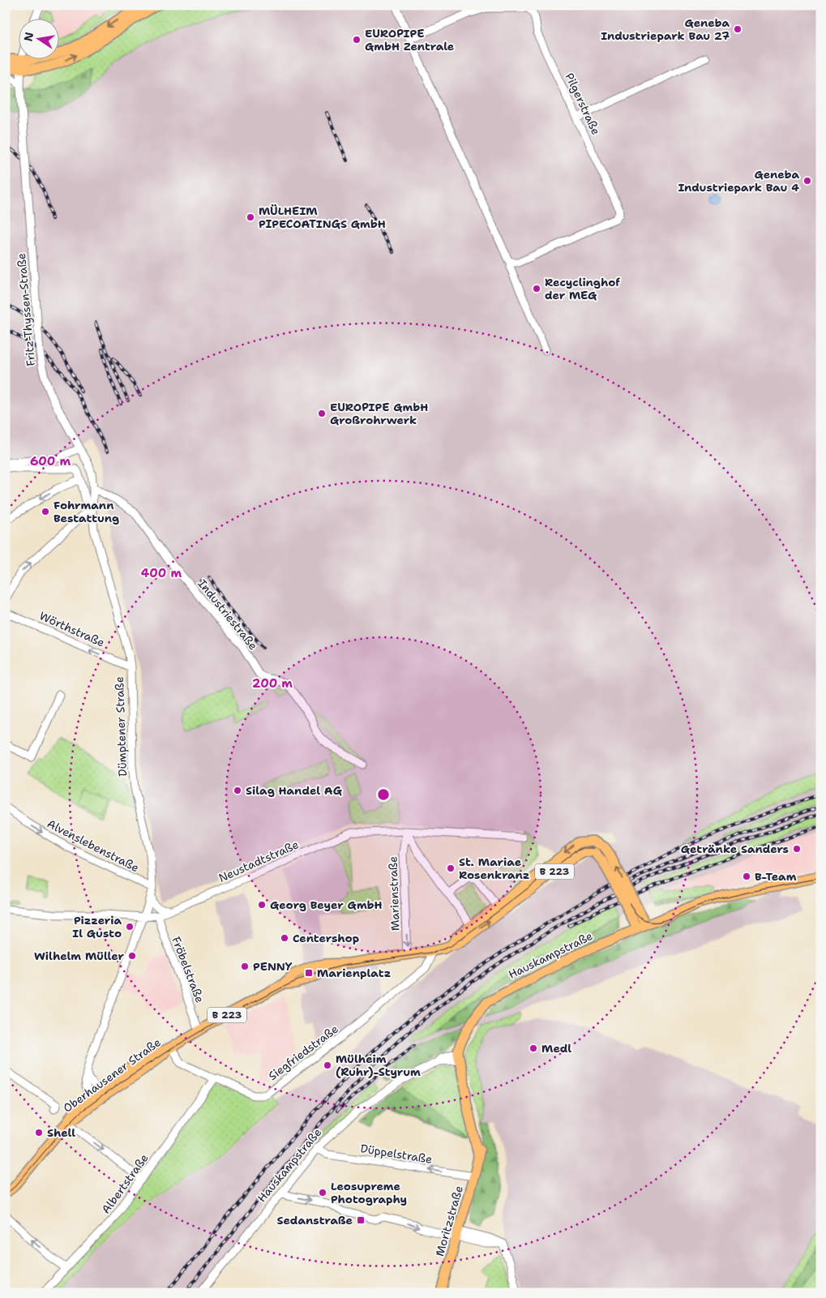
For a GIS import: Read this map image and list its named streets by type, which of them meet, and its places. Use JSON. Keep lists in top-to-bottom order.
{
  "streets": {
    "main road": [
      "B 223",
      "Hauskampstraße",
      "Oberhausener Straße",
      "Moritzstraße"
    ],
    "street": [
      "Pilgerstraße",
      "Fritz-Thyssen-Straße",
      "Industriestraße",
      "Wörthstraße",
      "Dümptener Straße",
      "Alvenslebenstraße",
      "Neustadtstraße",
      "Marienstraße",
      "Fröbelstraße",
      "Siegfriedstraße",
      "Düppelstraße",
      "Albertstraße"
    ]
  },
  "crossings": [
    ["Fritz-Thyssen-Straße", "Dümptener Straße"],
    ["Industriestraße", "Dümptener Straße"],
    ["Wörthstraße", "Dümptener Straße"],
    ["Dümptener Straße", "Alvenslebenstraße"],
    ["Dümptener Straße", "Neustadtstraße"],
    ["Dümptener Straße", "Oberhausener Straße"],
    ["Neustadtstraße", "Marienstraße"],
    ["Neustadtstraße", "Fröbelstraße"],
    ["Marienstraße", "Oberhausener Straße"],
    ["Hauskampstraße", "Oberhausener Straße"],
    ["Hauskampstraße", "Düppelstraße"],
    ["Hauskampstraße", "Moritzstraße"],
    ["Fröbelstraße", "Oberhausener Straße"],
    ["Siegfriedstraße", "Oberhausener Straße"],
    ["Siegfriedstraße", "Albertstraße"],
    ["Düppelstraße", "Moritzstraße"]
  ],
  "one_way": ["Wörthstraße", "Alvenslebenstraße", "Marienstraße"],
  "places": {
    "other": [
      "Geneba Industriepark Bau 27",
      "EUROPIPE GmbH Zentrale",
      "Geneba Industriepark Bau 4",
      "MÜLHEIM PIPECOATINGS GmbH",
      "Recyclinghof der MEG",
      "EUROPIPE GmbH Großrohrwerk",
      "Fohrmann Bestattung",
      "Silag Handel AG",
      "Getränke Sanders",
      "St. Mariae Rosenkranz",
      "B-Team",
      "Georg Beyer GmbH",
      "Pizzeria Il Gusto",
      "Centershop",
      "Wilhelm Müller",
      "PENNY",
      "Medl",
      "Mülheim (Ruhr)-Styrum",
      "Shell",
      "Leosupreme Photography"
    ],
    "transit": ["Marienplatz", "Sedanstraße"]
  },
  "north": "left",
  "rings": ["600 m", "400 m", "200 m"]
}
